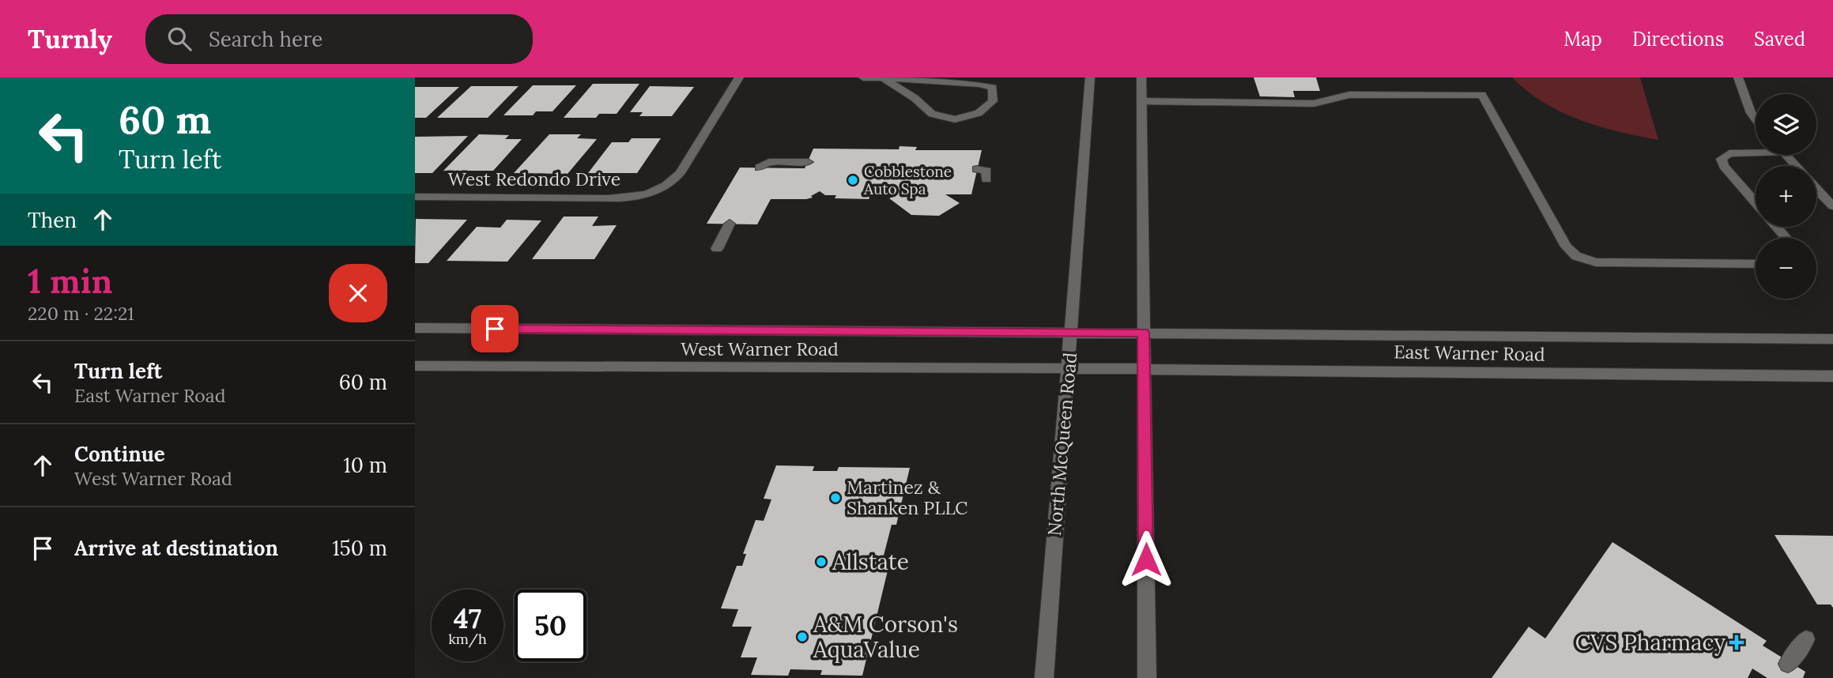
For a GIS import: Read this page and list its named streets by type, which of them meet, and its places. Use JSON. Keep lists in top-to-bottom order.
{
  "streets": {
    "main road": [
      "West Redondo Drive",
      "West Warner Road",
      "East Warner Road",
      "North McQueen Road"
    ]
  },
  "crossings": [
    ["West Warner Road", "East Warner Road"],
    ["West Warner Road", "North McQueen Road"]
  ],
  "places": {
    "other": [
      "Cobblestone Auto Spa",
      "Martinez & Shanken PLLC",
      "Allstate",
      "A&M Corson's AquaValue"
    ],
    "health": ["CVS Pharmacy"]
  },
  "page": {
    "header": "Turnly",
    "search": "Search here",
    "nav": ["Map", "Directions", "Saved"],
    "turn": ["60 m", "Turn left"],
    "map_buttons": ["+", "−"],
    "then": "Then",
    "heading": ["1 min", "220 m · 22:21"],
    "list": [
      {
        "name": "Turn left",
        "note": "East Warner Road",
        "value": "60 m"
      },
      {
        "name": "Continue",
        "note": "West Warner Road",
        "value": "10 m"
      },
      {
        "name": "Arrive at destination",
        "value": "150 m"
      }
    ],
    "speed": "47 km/h",
    "limit": "50"
  }
}
